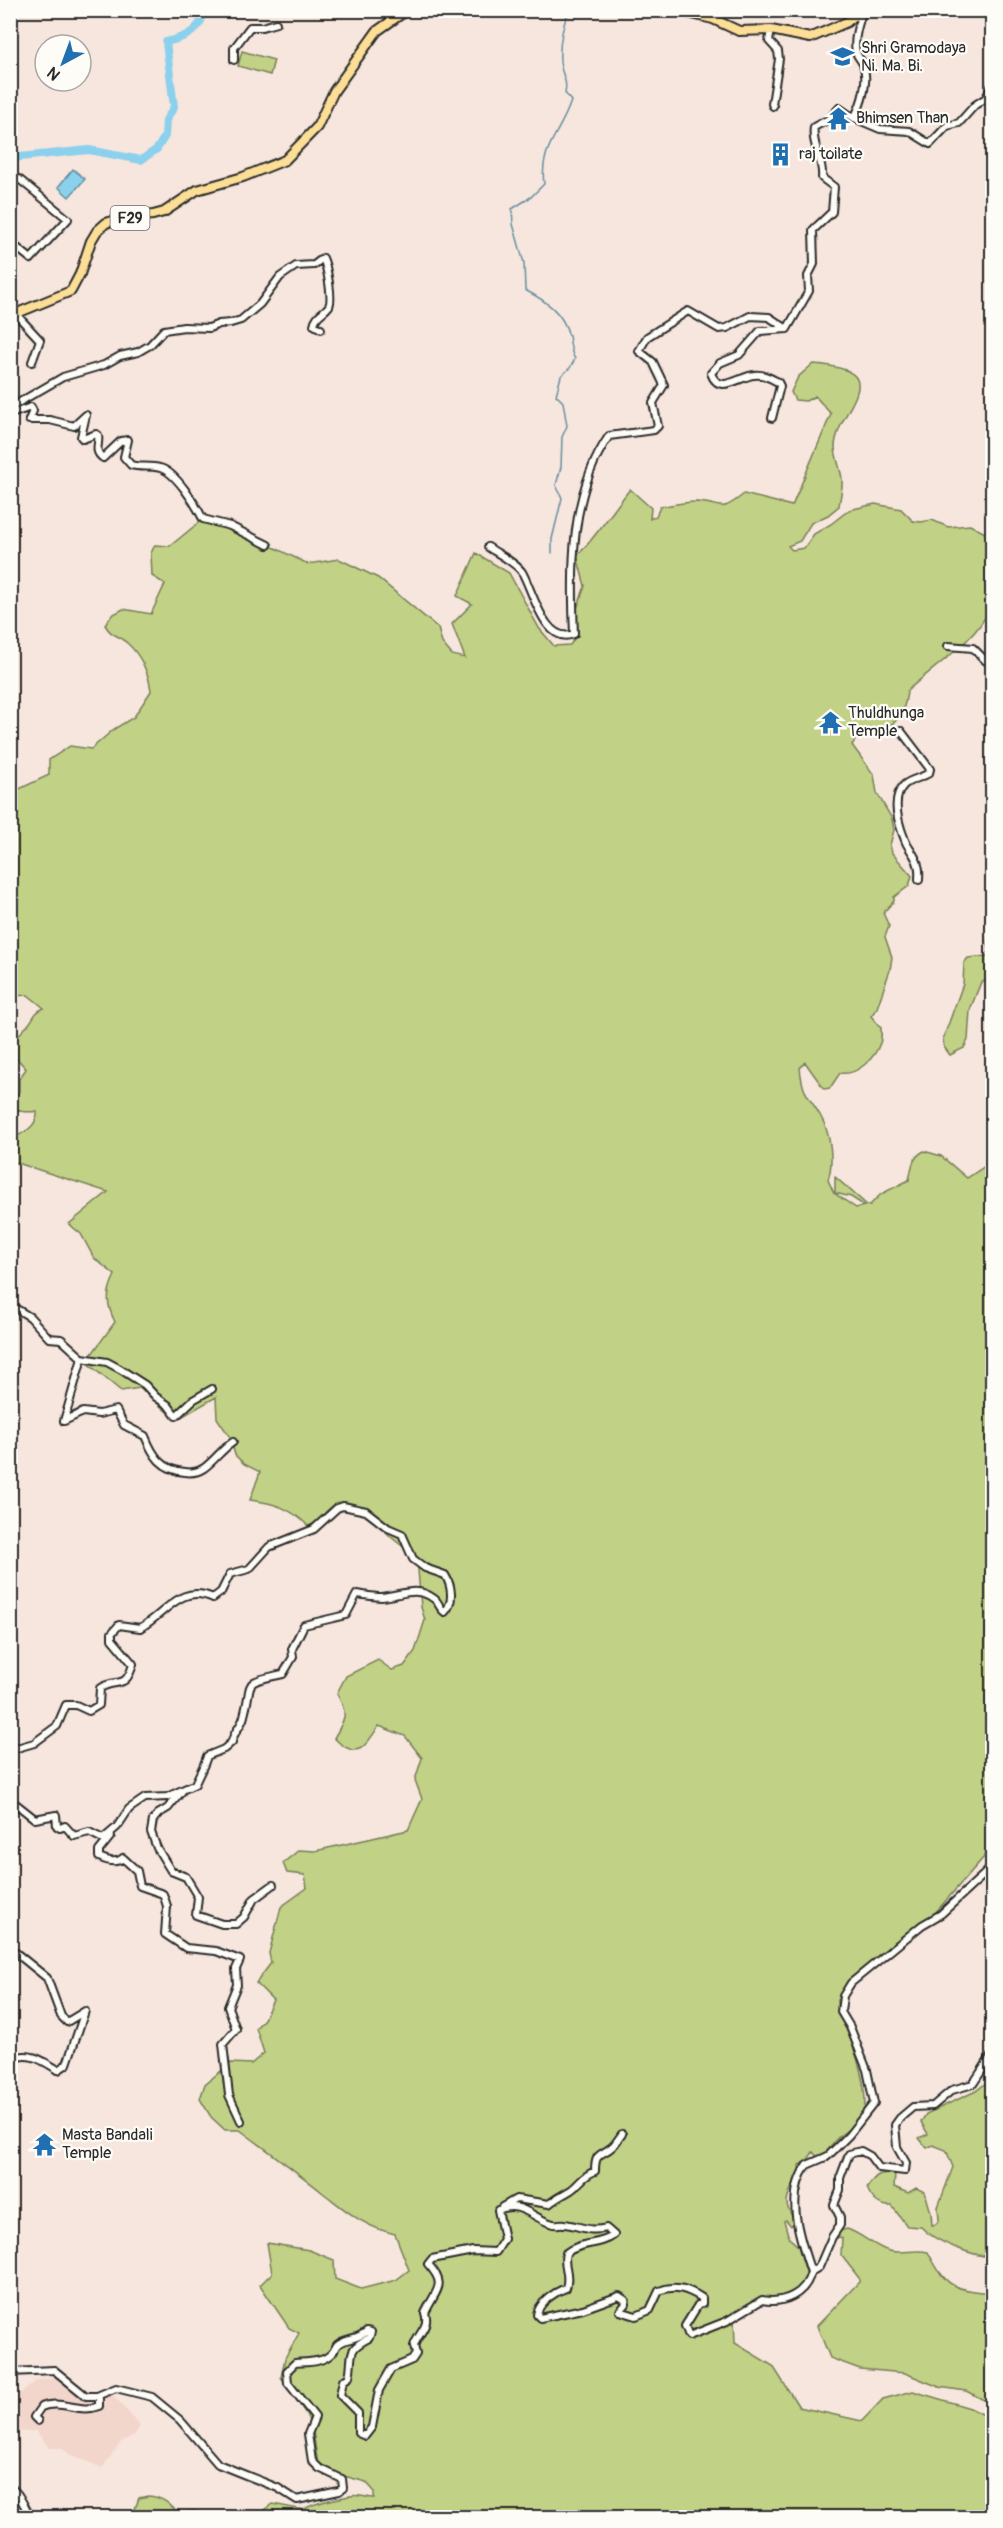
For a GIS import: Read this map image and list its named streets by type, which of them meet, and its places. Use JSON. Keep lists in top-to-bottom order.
{
  "streets": {
    "main road": ["F29"]
  },
  "places": {
    "school or university": ["Shri Gramodaya Ni. Ma. Bi."],
    "temple": ["Bhimsen Than", "Thuldhunga Temple", "Masta Bandali Temple"],
    "building": ["raj toilate"]
  },
  "north": "bottom left"
}
